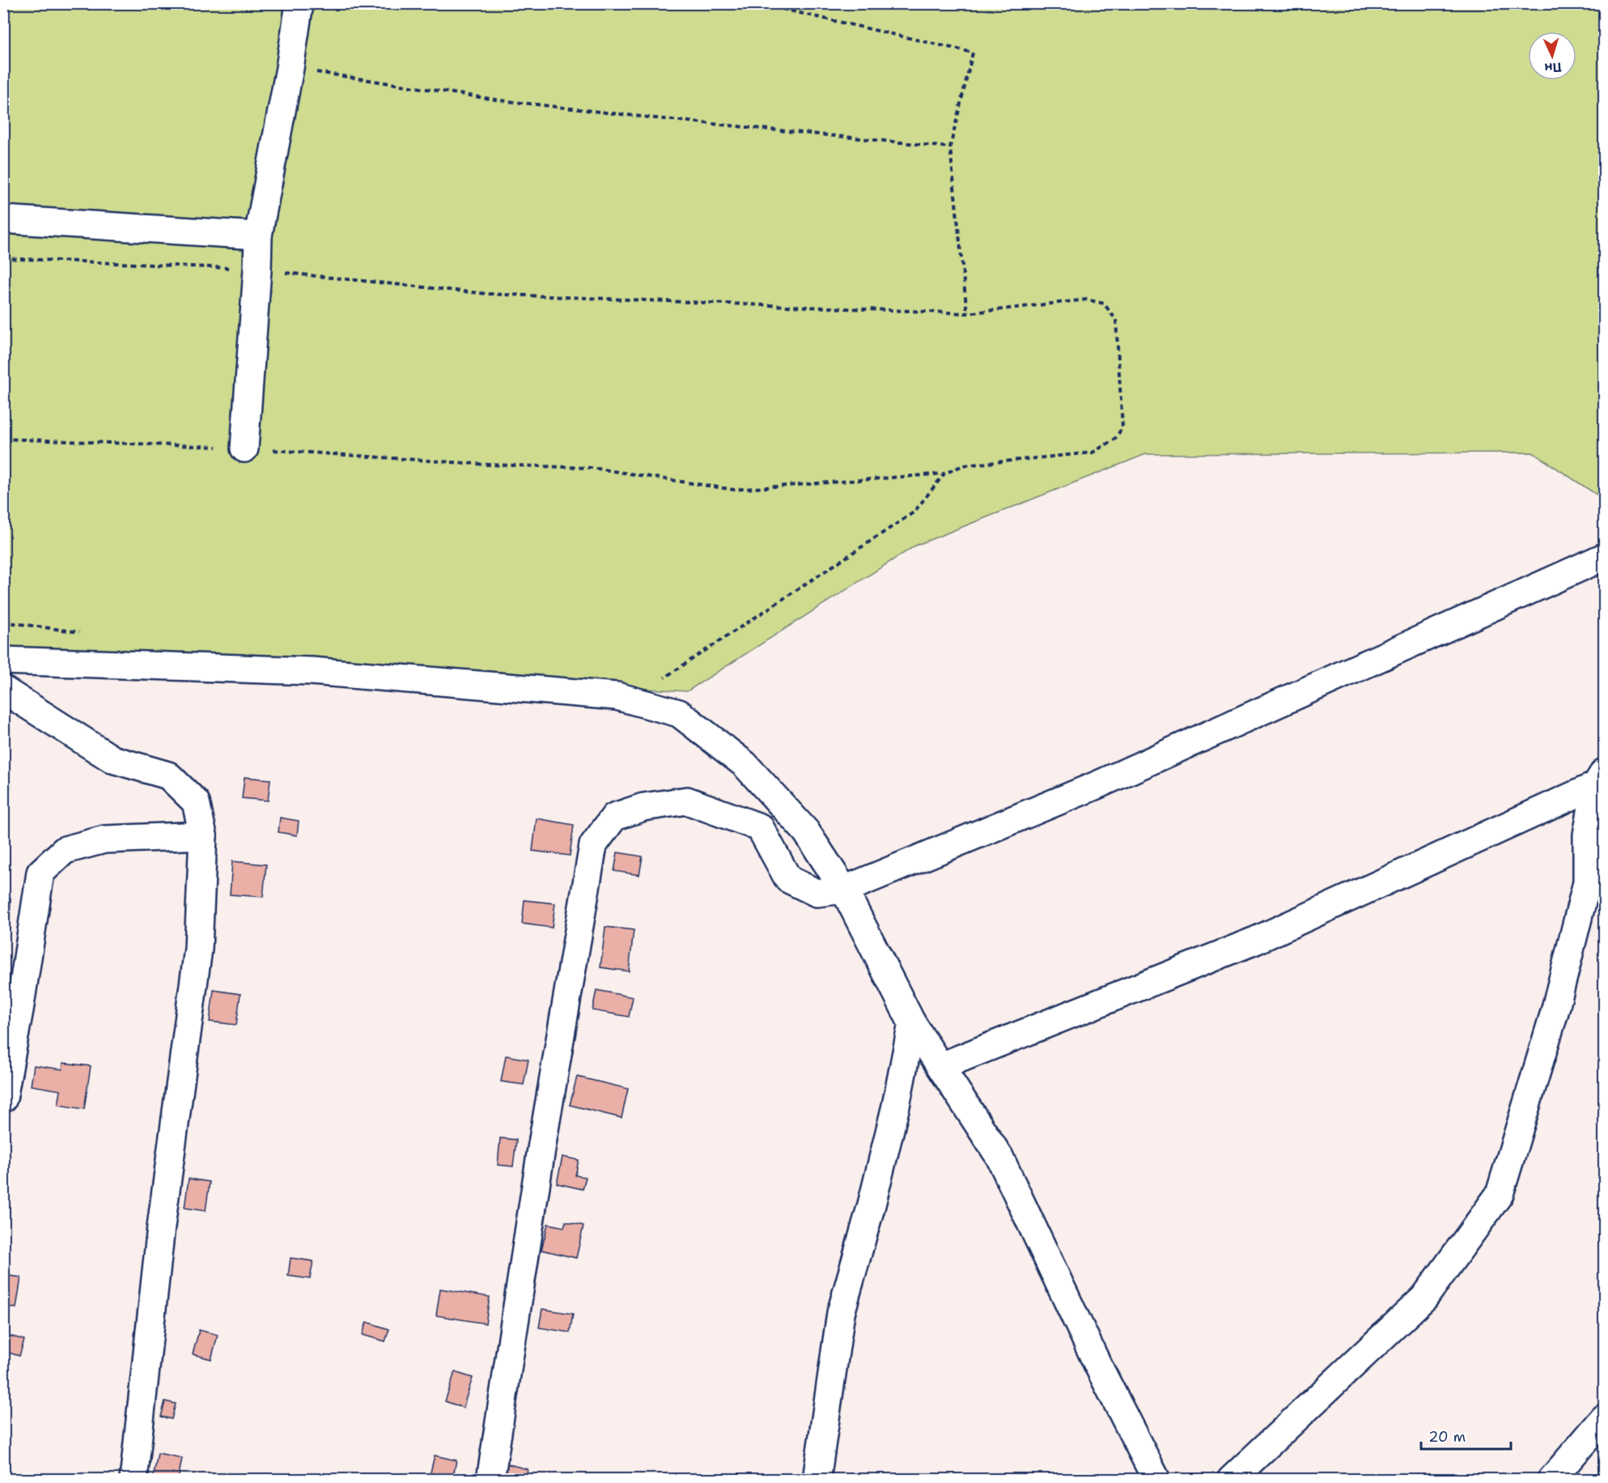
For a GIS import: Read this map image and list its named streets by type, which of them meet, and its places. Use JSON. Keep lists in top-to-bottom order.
{
  "scale_bar": "20 m",
  "north": "bottom"
}
